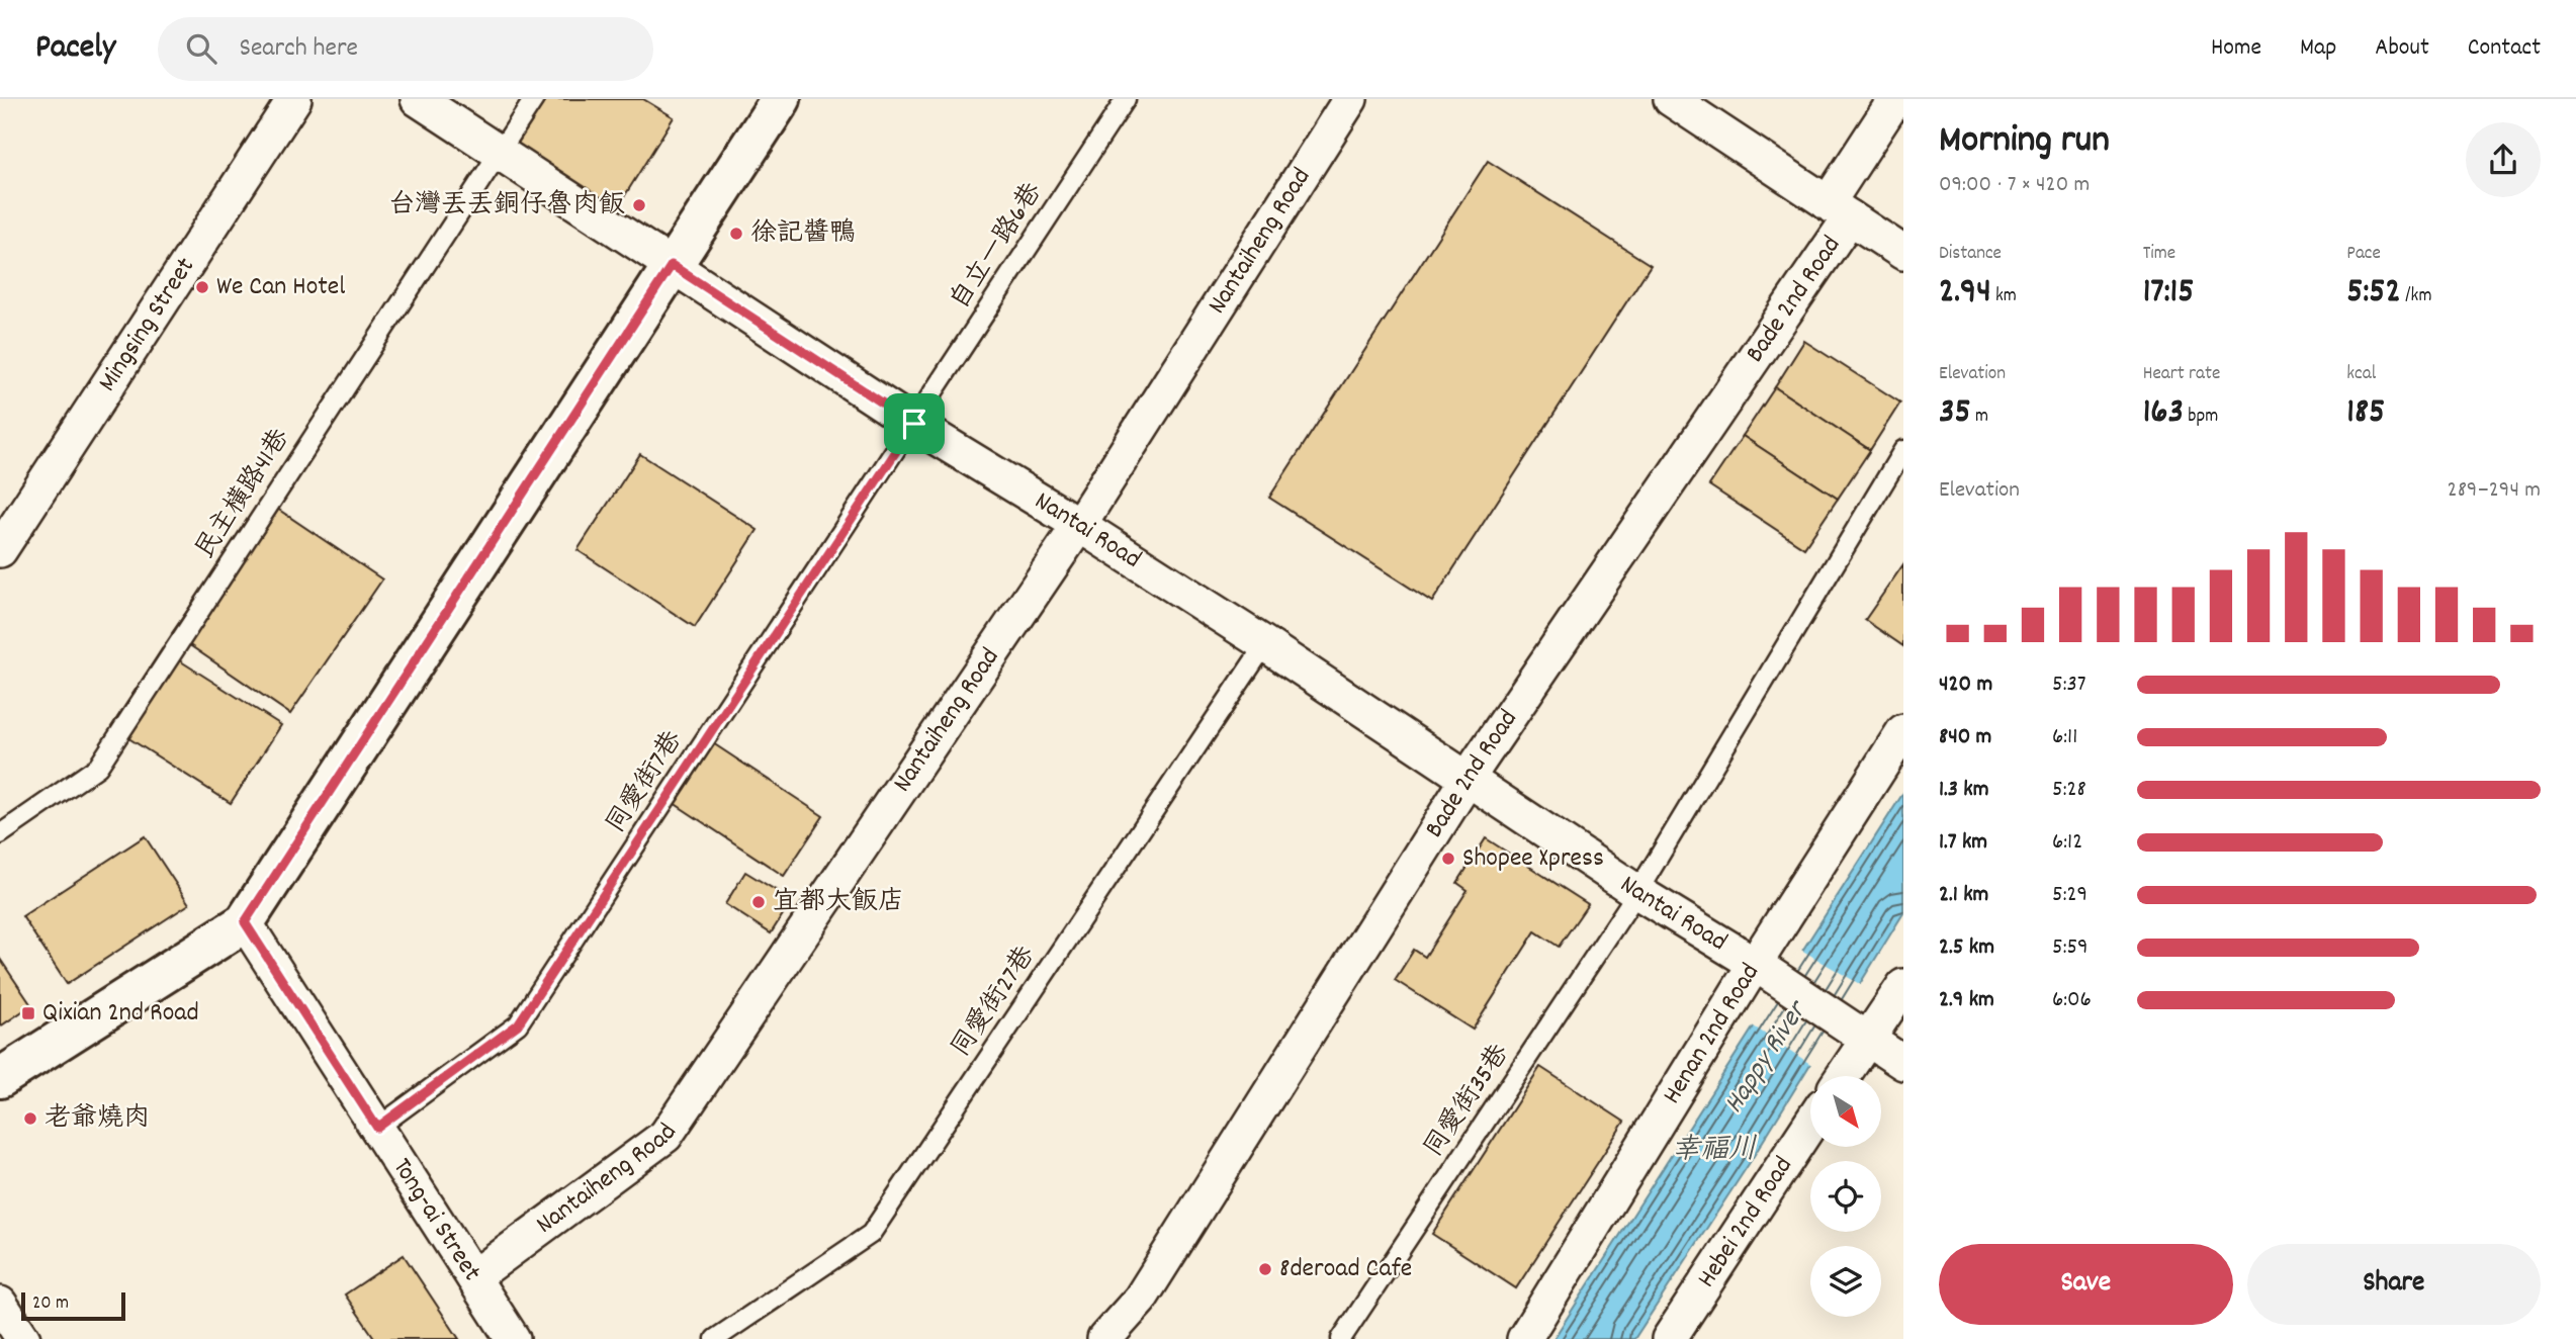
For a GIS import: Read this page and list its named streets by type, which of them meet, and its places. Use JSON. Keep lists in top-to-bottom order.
{
  "streets": {
    "street": [
      "Nantaiheng Road",
      "Bade 2nd Road",
      "Mingsing Street",
      "Nantai Road",
      "Henan 2nd Road",
      "Tong-ai Street",
      "Hebei 2nd Road"
    ],
    "lane": [
      "自立一路6巷",
      "民主橫路41巷",
      "同愛街7巷",
      "同愛街27巷",
      "同愛街35巷"
    ]
  },
  "crossings": [
    ["Nantaiheng Road", "Nantai Road"],
    ["Nantaiheng Road", "Tong-ai Street"],
    ["自立一路6巷", "Nantai Road"],
    ["自立一路6巷", "同愛街7巷"],
    ["Bade 2nd Road", "Nantai Road"],
    ["民主橫路41巷", "Nantai Road"],
    ["Nantai Road", "同愛街7巷"],
    ["Nantai Road", "同愛街27巷"],
    ["Nantai Road", "Henan 2nd Road"],
    ["Nantai Road", "同愛街35巷"],
    ["同愛街7巷", "Tong-ai Street"]
  ],
  "water": ["Happy River", "幸福川"],
  "places": {
    "other": [
      "台灣丟丟銅仔魯肉飯",
      "徐記醬鴨",
      "We Can Hotel",
      "Shopee Xpress",
      "宜都大飯店",
      "老爺燒肉",
      "8deroad Cafe"
    ],
    "transit": ["Qixian 2nd Road"]
  },
  "scale_bar": "20 m",
  "north": "bottom right",
  "page": {
    "header": "Pacely",
    "search": "Search here",
    "nav": [
      "Home",
      "Map",
      "About",
      "Contact"
    ],
    "heading": ["Morning run", "09:00 · 7 × 420 m"],
    "stats": [
      ["Distance", "2.94 km"],
      ["Time", "17:15"],
      ["Pace", "5:52 /km"],
      ["Elevation", "35 m"],
      ["Heart rate", "163 bpm"],
      ["kcal", "185"]
    ],
    "chart": ["Elevation", "289–294 m"],
    "list": [
      {
        "name": "420 m",
        "note": "5:37"
      },
      {
        "name": "840 m",
        "note": "6:11"
      },
      {
        "name": "1.3 km",
        "note": "5:28"
      },
      {
        "name": "1.7 km",
        "note": "6:12"
      },
      {
        "name": "2.1 km",
        "note": "5:29"
      },
      {
        "name": "2.5 km",
        "note": "5:59"
      },
      {
        "name": "2.9 km",
        "note": "6:06"
      }
    ],
    "buttons": ["Save", "Share"],
    "scale": "20 m"
  }
}
